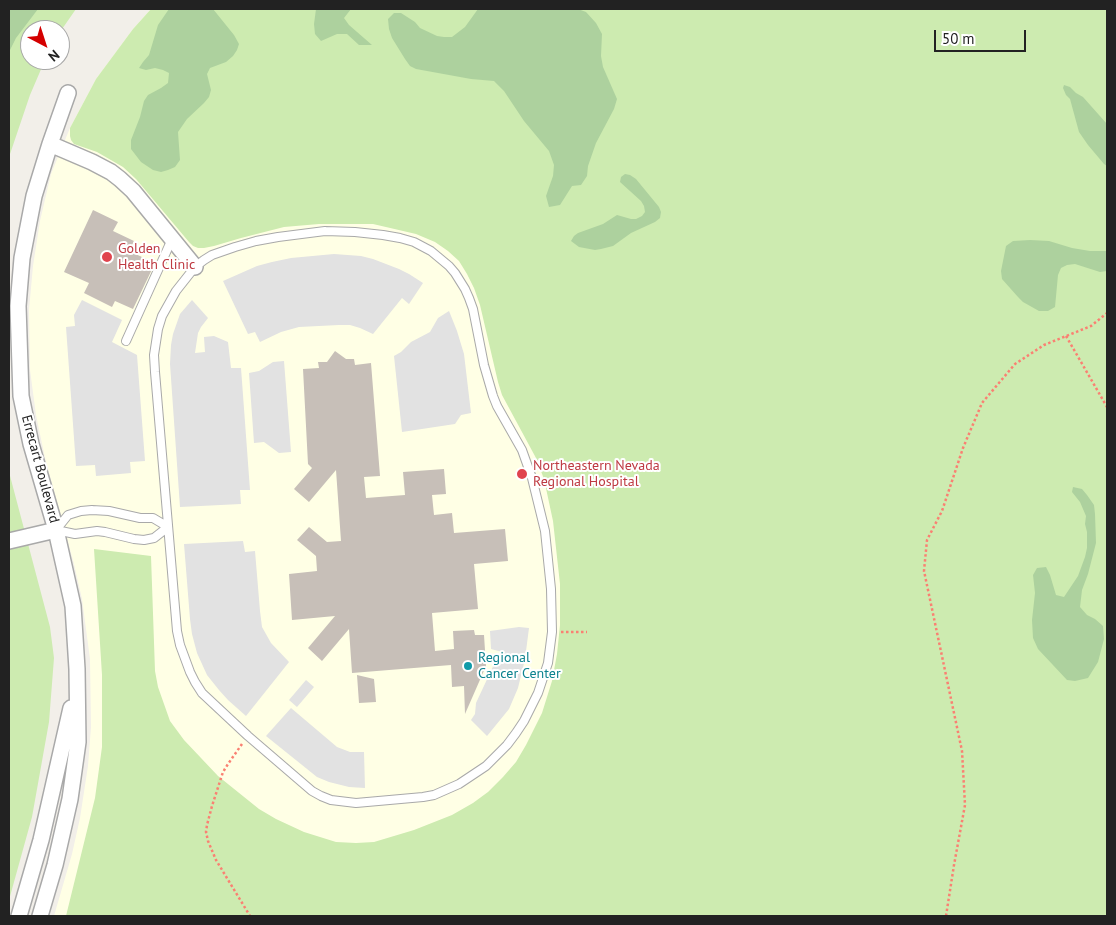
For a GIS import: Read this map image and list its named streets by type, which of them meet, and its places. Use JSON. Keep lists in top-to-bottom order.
{
  "streets": {
    "street": ["Errecart Boulevard"]
  },
  "places": ["Golden Health Clinic", "Northeastern Nevada Regional Hospital", "Regional Cancer Center"],
  "scale_bar": "50 m",
  "north": "bottom right"
}
